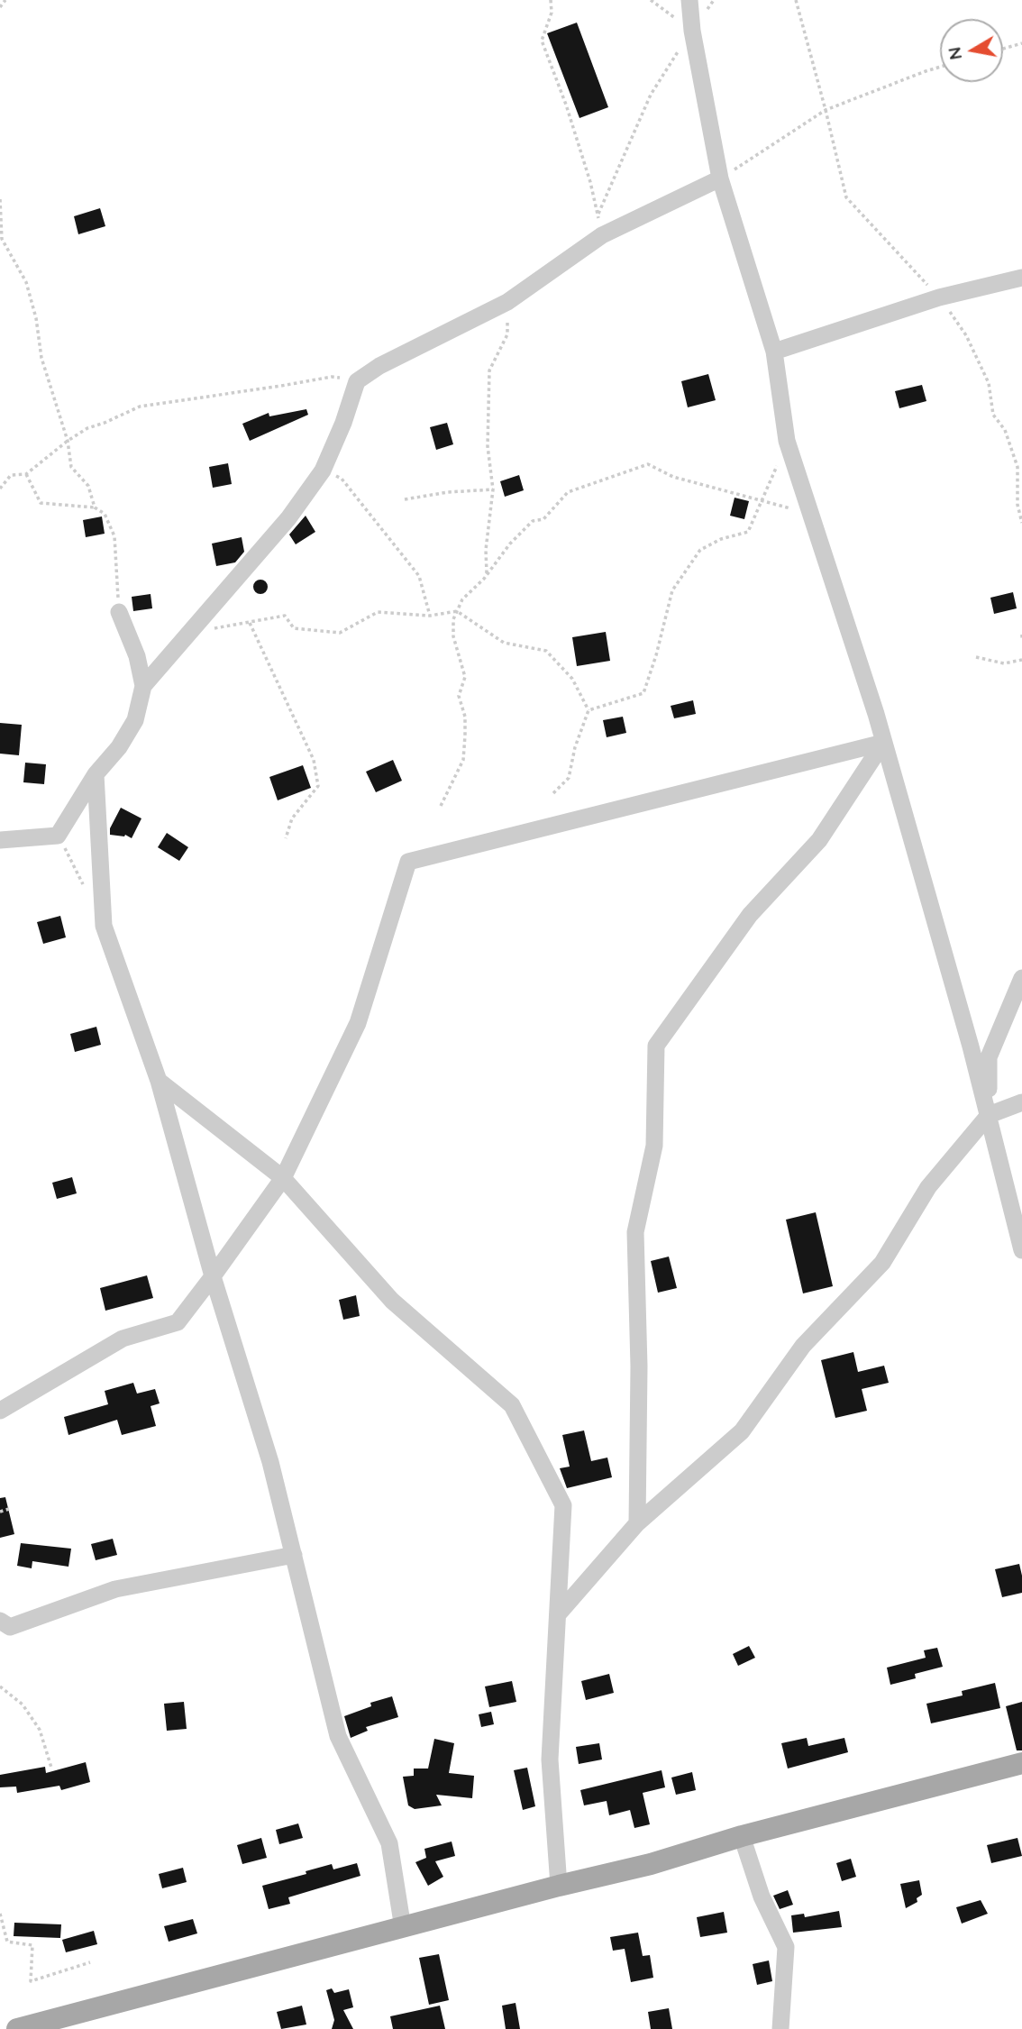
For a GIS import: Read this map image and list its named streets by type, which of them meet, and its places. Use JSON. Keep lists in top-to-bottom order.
{
  "north": "left"
}
